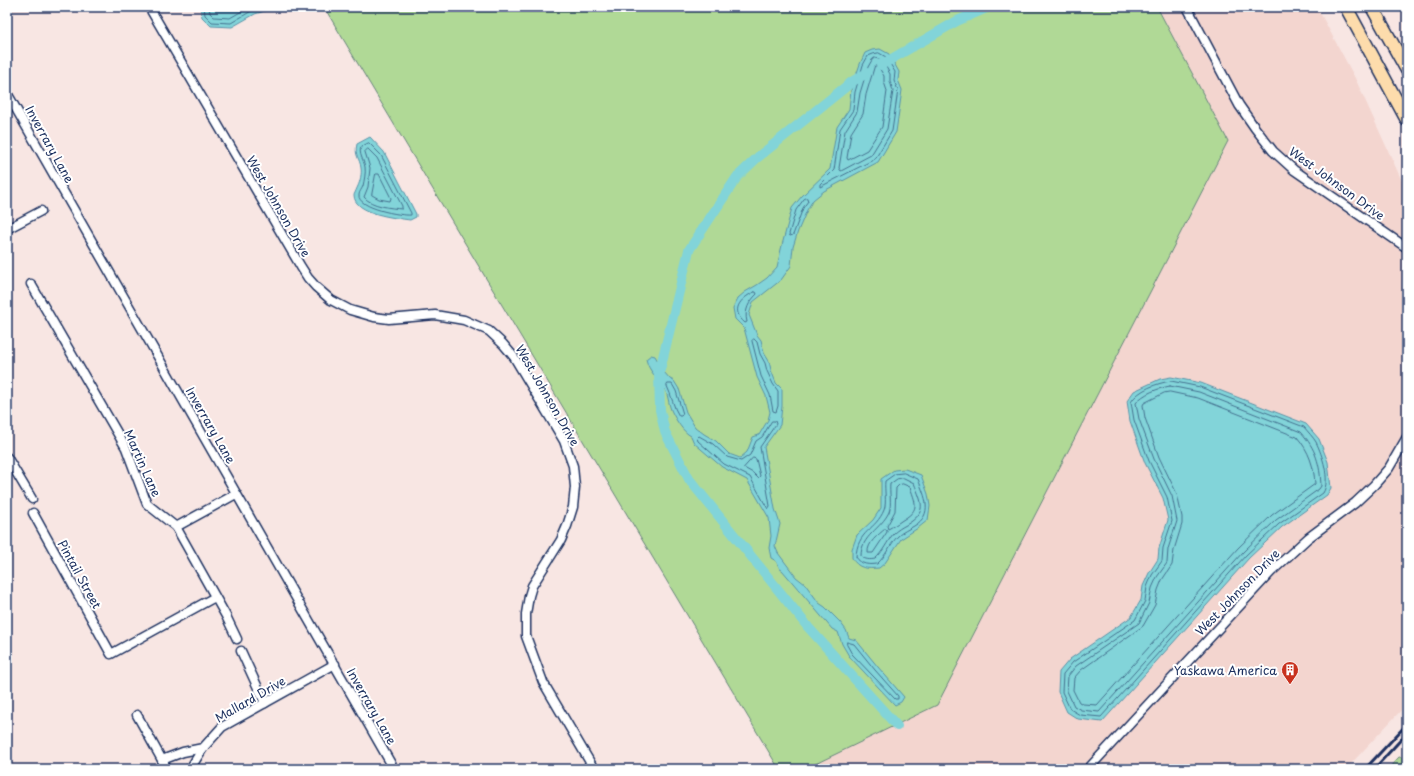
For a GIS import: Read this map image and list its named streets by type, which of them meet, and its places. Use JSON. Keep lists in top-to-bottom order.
{
  "streets": {
    "street": [
      "Inverrary Lane",
      "West Johnson Drive",
      "Martin Lane",
      "Pintail Street",
      "Mallard Drive"
    ]
  },
  "crossings": [
    ["Inverrary Lane", "Mallard Drive"],
    ["Martin Lane", "Pintail Street"]
  ],
  "places": {
    "building": ["Yaskawa America"]
  }
}
